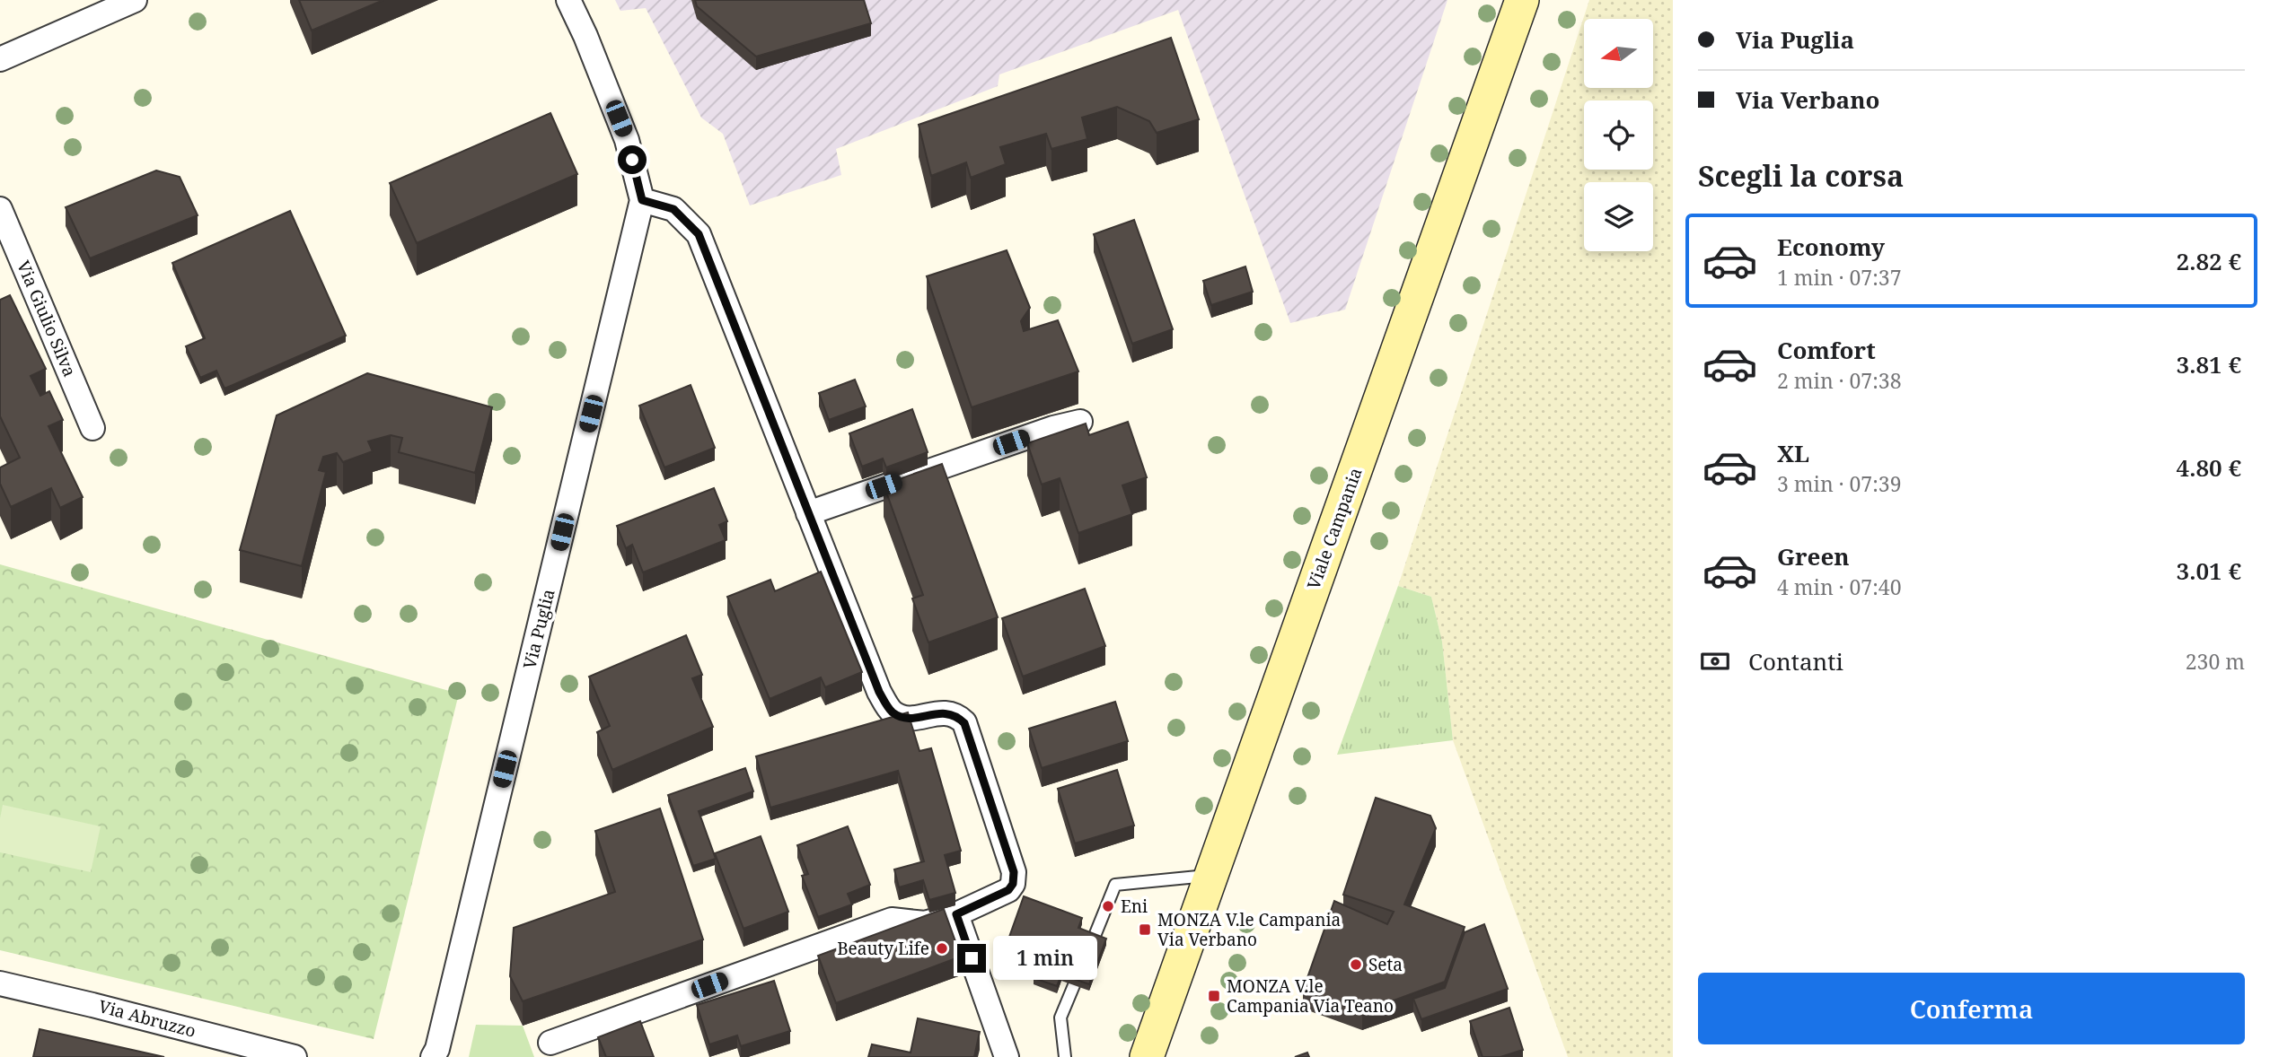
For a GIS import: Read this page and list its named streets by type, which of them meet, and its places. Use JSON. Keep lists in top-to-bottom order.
{
  "streets": {
    "street": [
      "Via Giulio Silva",
      "Viale Campania",
      "Via Puglia",
      "Via Abruzzo"
    ]
  },
  "places": {
    "other": ["Eni", "Beauty Life", "Seta"],
    "transit": ["MONZA V.le Campania Via Verbano", "MONZA V.le Campania Via Teano"]
  },
  "north": "left",
  "page": {
    "banner": ["Via Puglia", "Via Verbano"],
    "heading": "Scegli la corsa",
    "list": [
      {
        "name": "Economy",
        "note": "1 min · 07:37",
        "value": "2.82 €"
      },
      {
        "name": "Comfort",
        "note": "2 min · 07:38",
        "value": "3.81 €"
      },
      {
        "name": "XL",
        "note": "3 min · 07:39",
        "value": "4.80 €"
      },
      {
        "name": "Green",
        "note": "4 min · 07:40",
        "value": "3.01 €"
      }
    ],
    "pay": ["Contanti", "230 m"],
    "bubble": "1 min",
    "buttons": "Conferma"
  }
}
